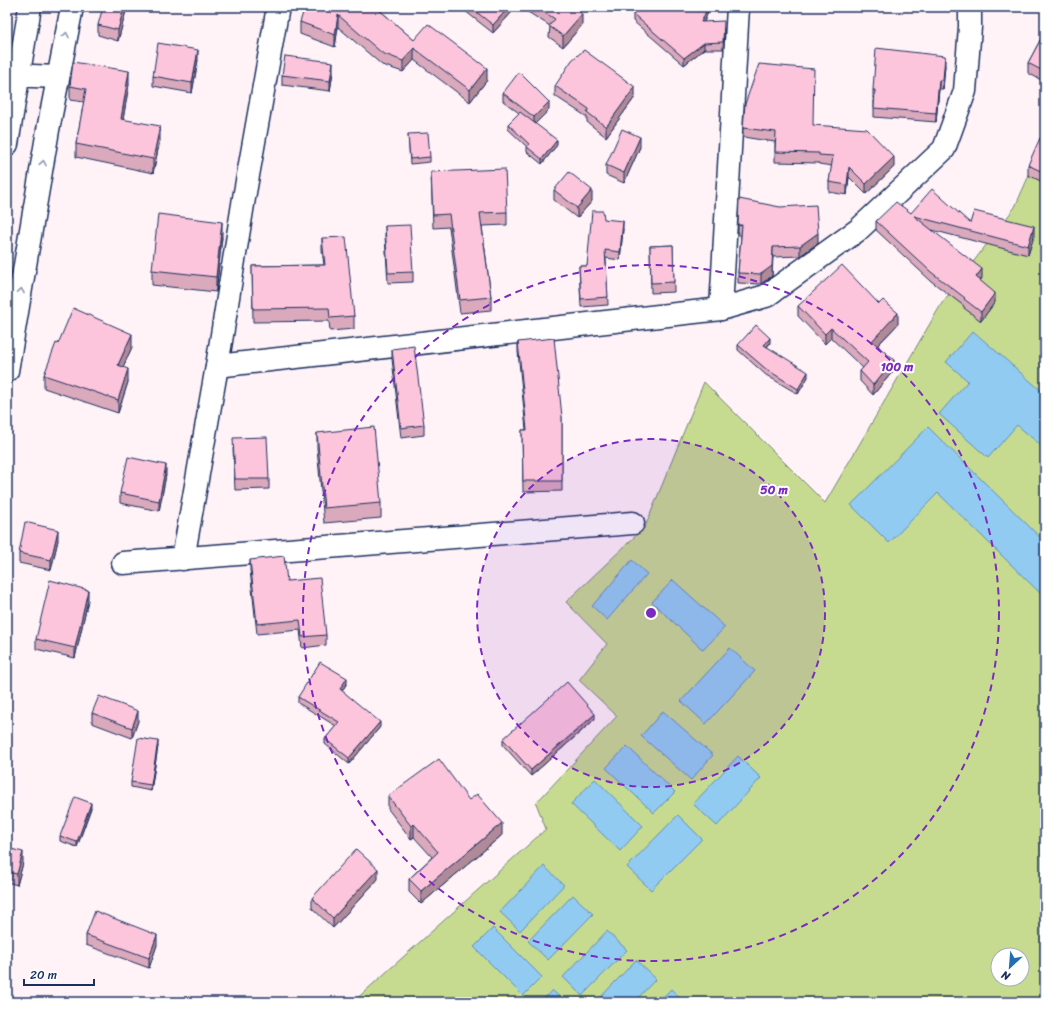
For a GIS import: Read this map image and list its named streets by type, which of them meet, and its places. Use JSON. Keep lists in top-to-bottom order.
{
  "scale_bar": "20 m",
  "north": "bottom left",
  "rings": ["100 m", "50 m"]
}
